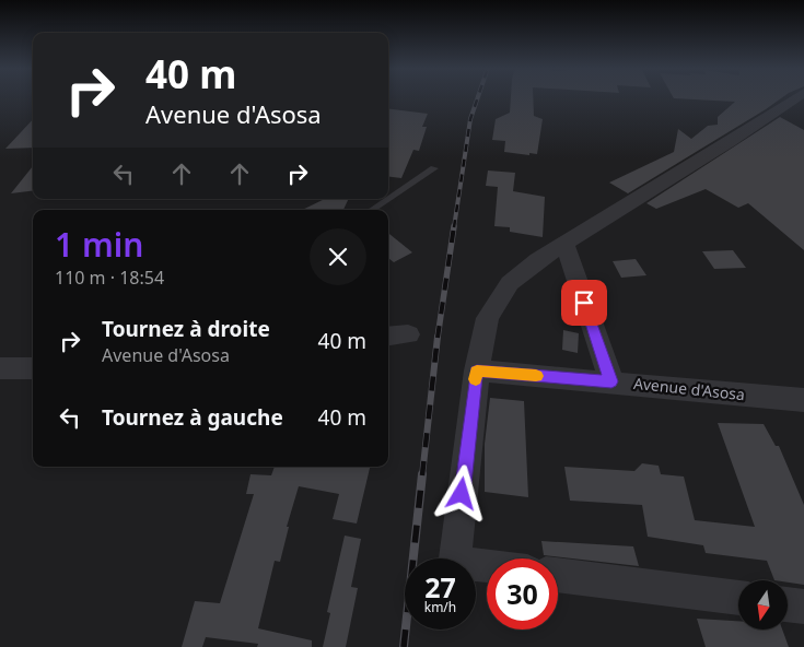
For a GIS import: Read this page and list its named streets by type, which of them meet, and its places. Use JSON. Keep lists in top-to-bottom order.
{
  "streets": {
    "street": ["Avenue d'Asosa"]
  },
  "north": "bottom",
  "page": {
    "turn": ["40 m", "Avenue d'Asosa"],
    "heading": ["1 min", "110 m · 18:54"],
    "list": [
      {
        "name": "Tournez à droite",
        "note": "Avenue d'Asosa",
        "value": "40 m"
      },
      {
        "name": "Tournez à gauche",
        "value": "40 m"
      }
    ],
    "speed": "27 km/h",
    "limit": "30"
  }
}
